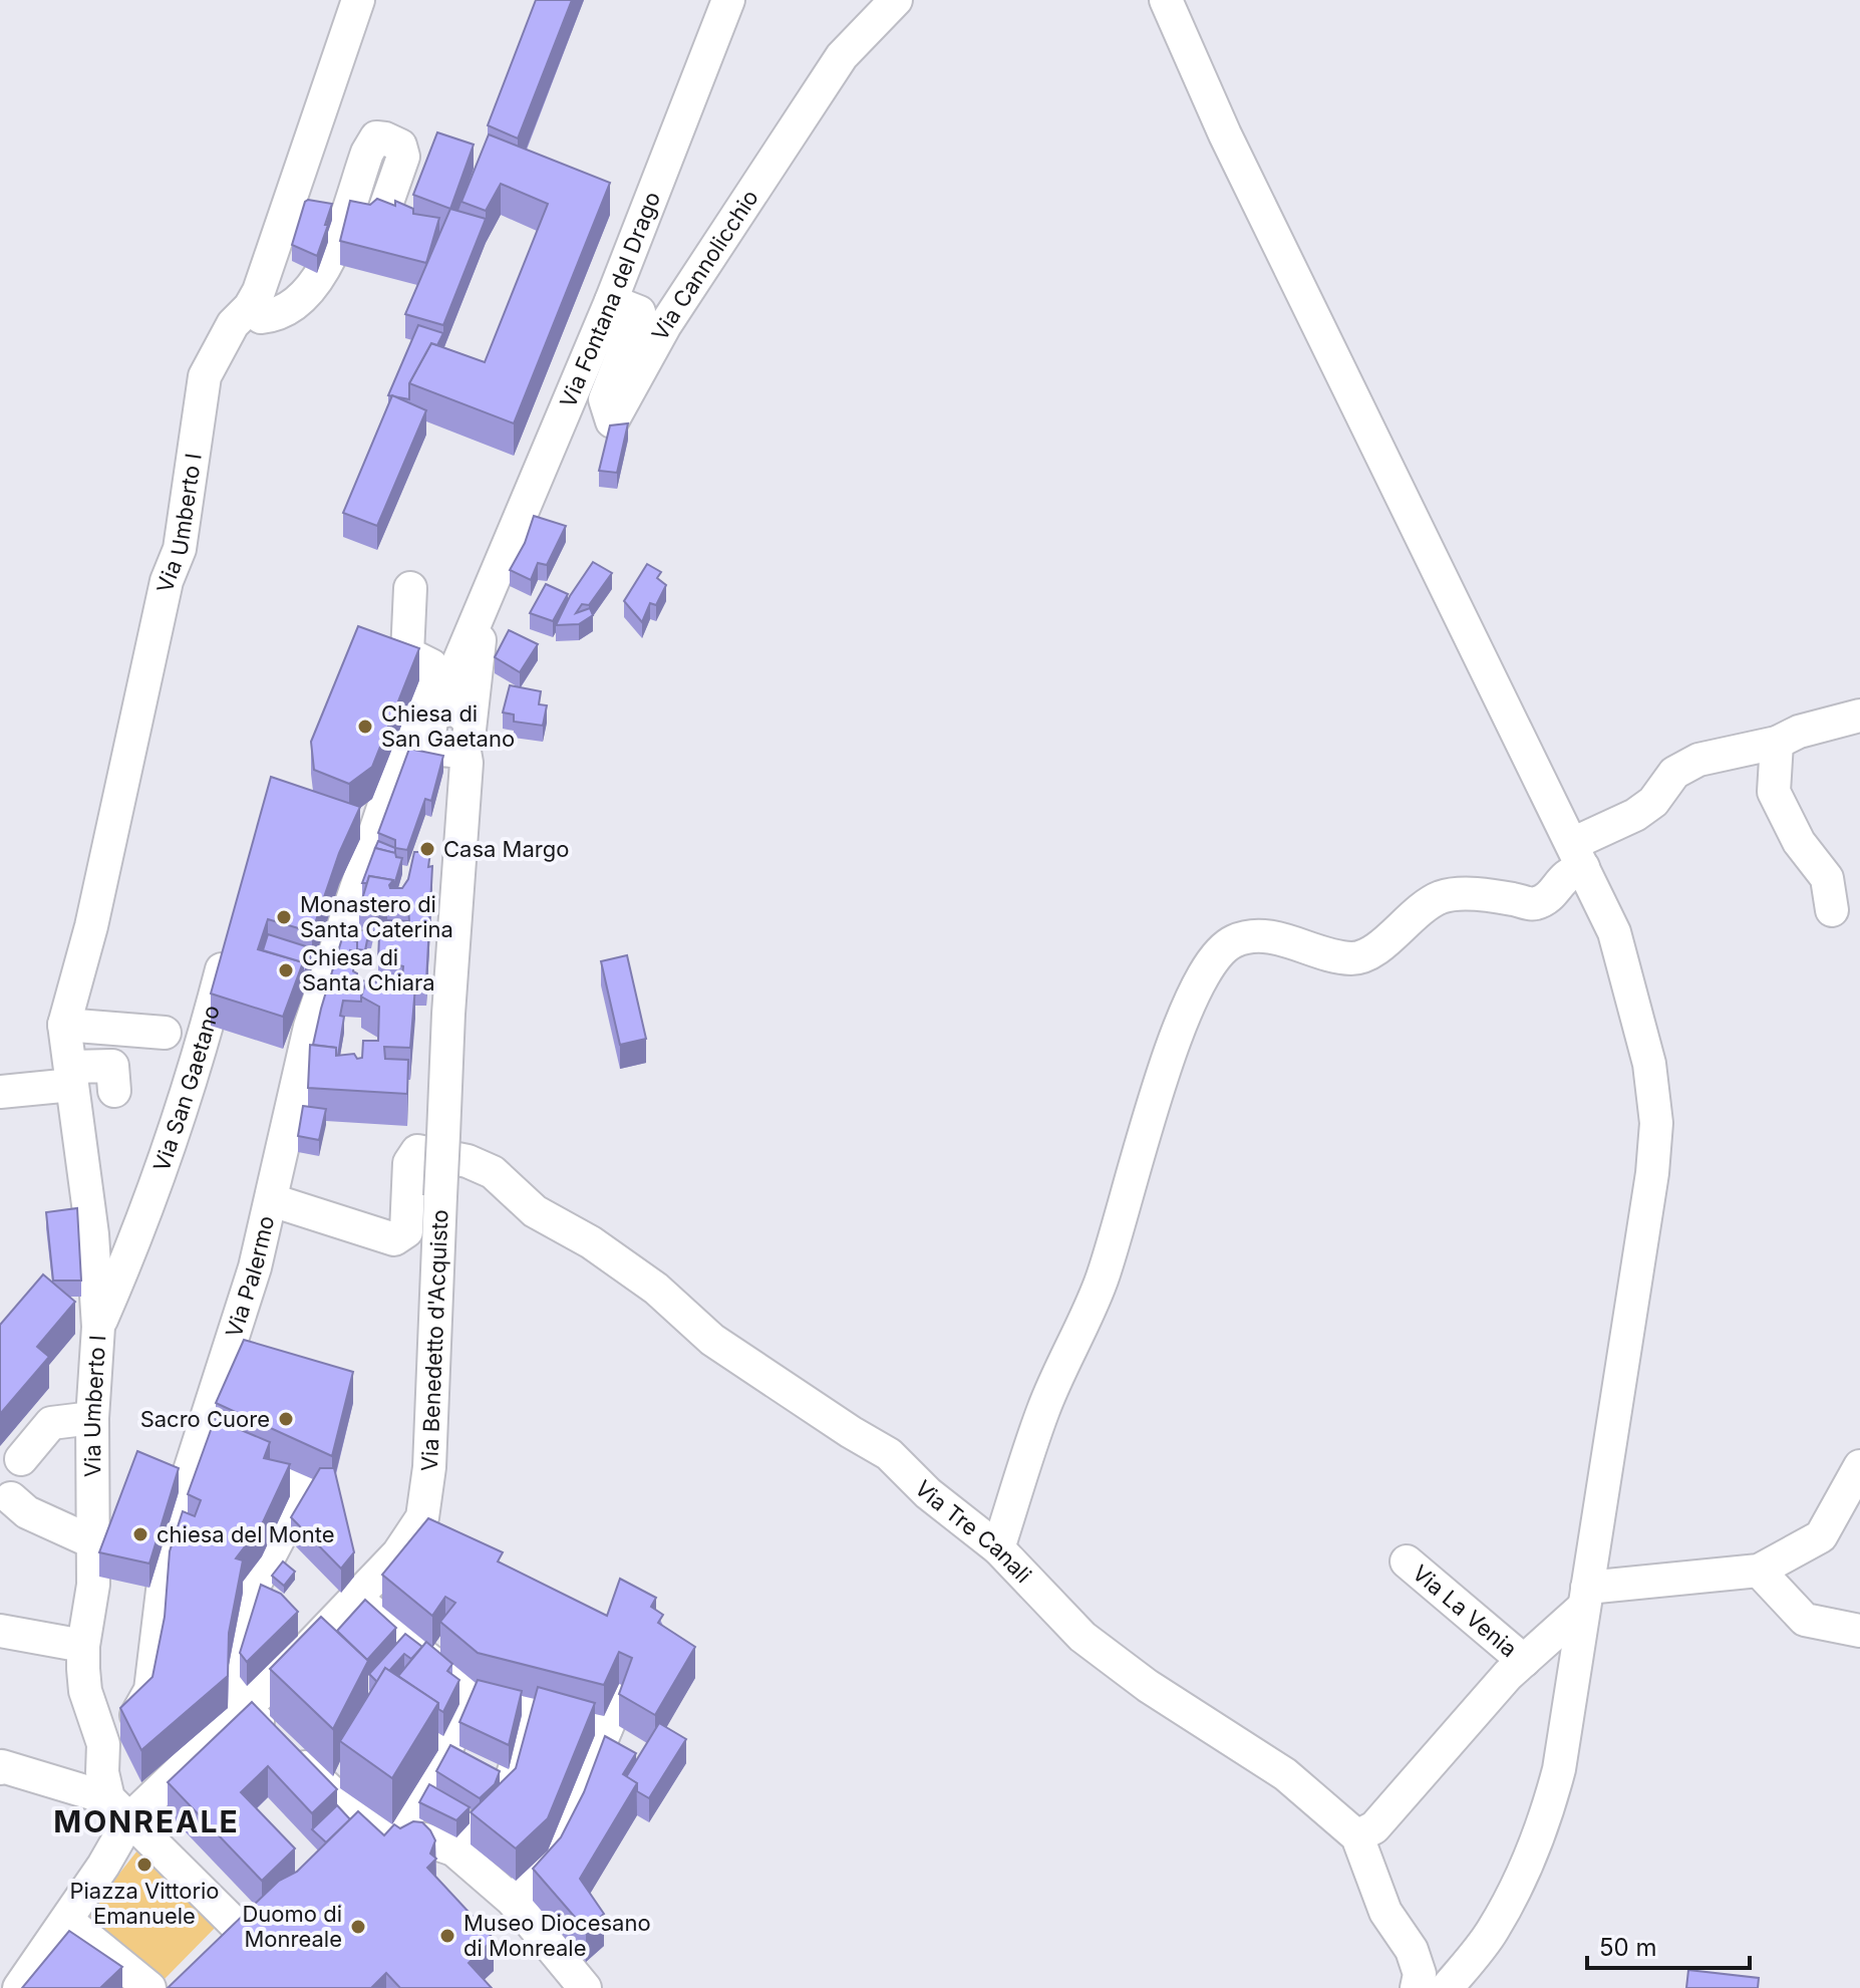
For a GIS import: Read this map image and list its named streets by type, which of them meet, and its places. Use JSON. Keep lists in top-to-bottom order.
{
  "streets": {
    "street": [
      "Via Cannolicchio",
      "Via Fontana del Drago",
      "Via Umberto I",
      "Via San Gaetano",
      "Via Palermo",
      "Via Benedetto d'Acquisto",
      "Via Tre Canali",
      "Via La Venia"
    ]
  },
  "crossings": [
    ["Via Cannolicchio", "Via Fontana del Drago"],
    ["Via Fontana del Drago", "Via Palermo"],
    ["Via Fontana del Drago", "Via Benedetto d'Acquisto"],
    ["Via Umberto I", "Via San Gaetano"],
    ["Via Umberto I", "Via Palermo"],
    ["Via Benedetto d'Acquisto", "Via Tre Canali"]
  ],
  "districts": ["MONREALE"],
  "places": [
    "Chiesa di San Gaetano",
    "Casa Margo",
    "Monastero di Santa Caterina",
    "Chiesa di Santa Chiara",
    "Sacro Cuore",
    "chiesa del Monte",
    "Piazza Vittorio Emanuele",
    "Duomo di Monreale",
    "Museo Diocesano di Monreale"
  ],
  "scale_bar": "50 m"
}
